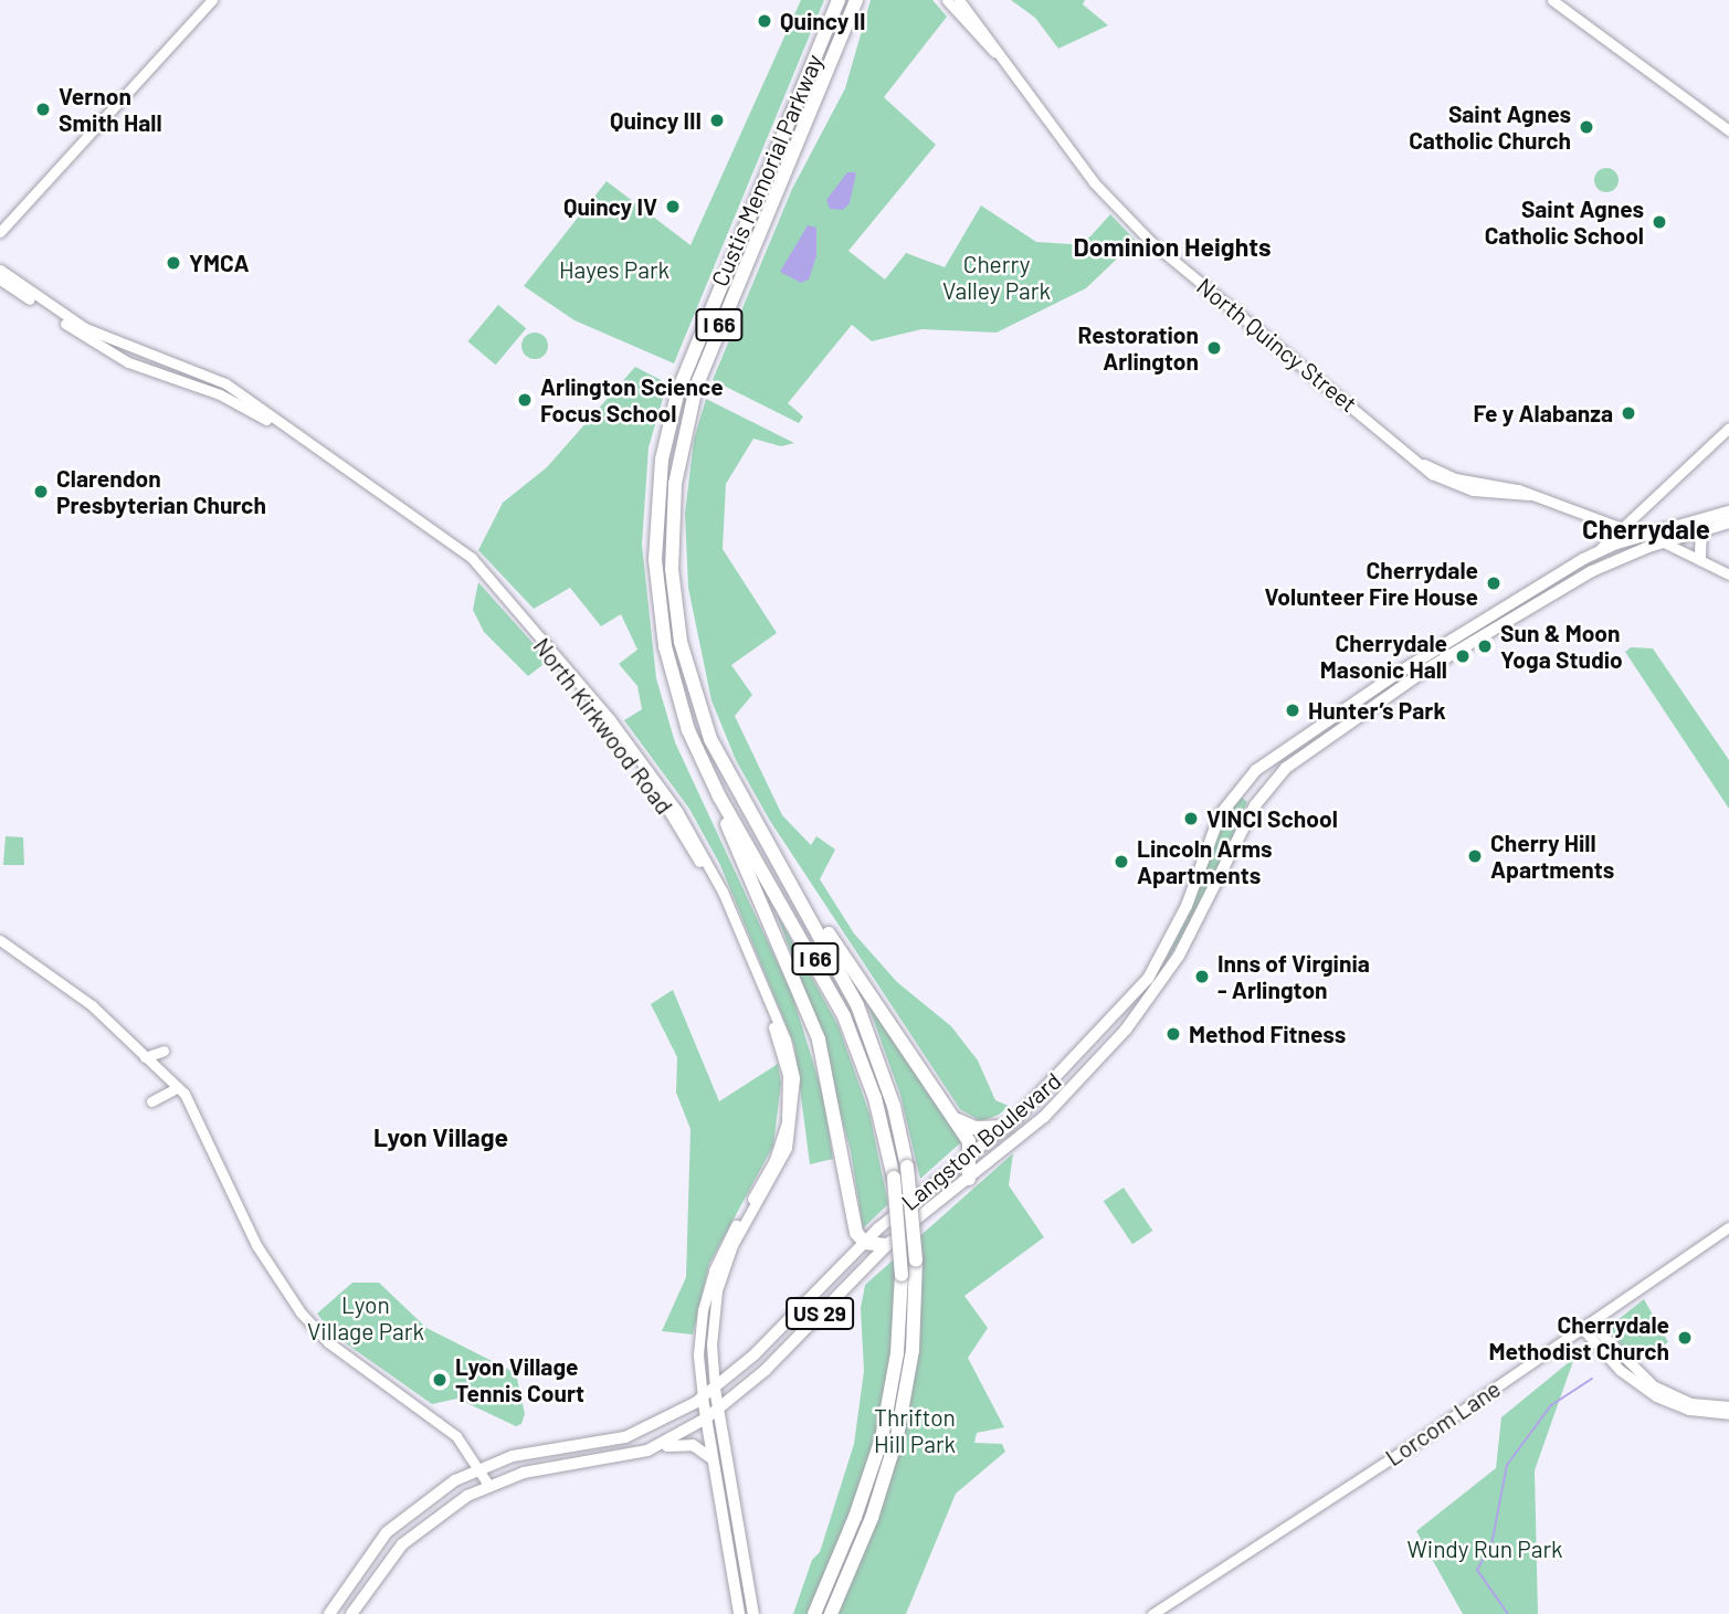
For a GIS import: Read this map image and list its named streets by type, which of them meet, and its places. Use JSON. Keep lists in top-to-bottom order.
{
  "streets": {
    "highway": ["Custis Memorial Parkway", "I 66"],
    "main road": [
      "North Quincy Street",
      "North Kirkwood Road",
      "Langston Boulevard",
      "US 29",
      "Lorcom Lane"
    ]
  },
  "crossings": [
    ["North Quincy Street", "Langston Boulevard"],
    ["North Kirkwood Road", "Langston Boulevard"]
  ],
  "districts": ["Dominion Heights", "Cherrydale", "Lyon Village"],
  "parks": [
    "Cherry Valley Park",
    "Hayes Park",
    "Lyon Village Park",
    "Thrifton Hill Park",
    "Windy Run Park"
  ],
  "places": [
    "Quincy II",
    "Vernon Smith Hall",
    "Quincy III",
    "Saint Agnes Catholic Church",
    "Quincy IV",
    "Saint Agnes Catholic School",
    "YMCA",
    "Restoration Arlington",
    "Arlington Science Focus School",
    "Fe y Alabanza",
    "Clarendon Presbyterian Church",
    "Cherrydale Volunteer Fire House",
    "Sun & Moon Yoga Studio",
    "Cherrydale Masonic Hall",
    "Hunter’s Park",
    "VINCI School",
    "Cherry Hill Apartments",
    "Lincoln Arms Apartments",
    "Inns of Virginia - Arlington",
    "Method Fitness",
    "Cherrydale Methodist Church",
    "Lyon Village Tennis Court"
  ]
}
